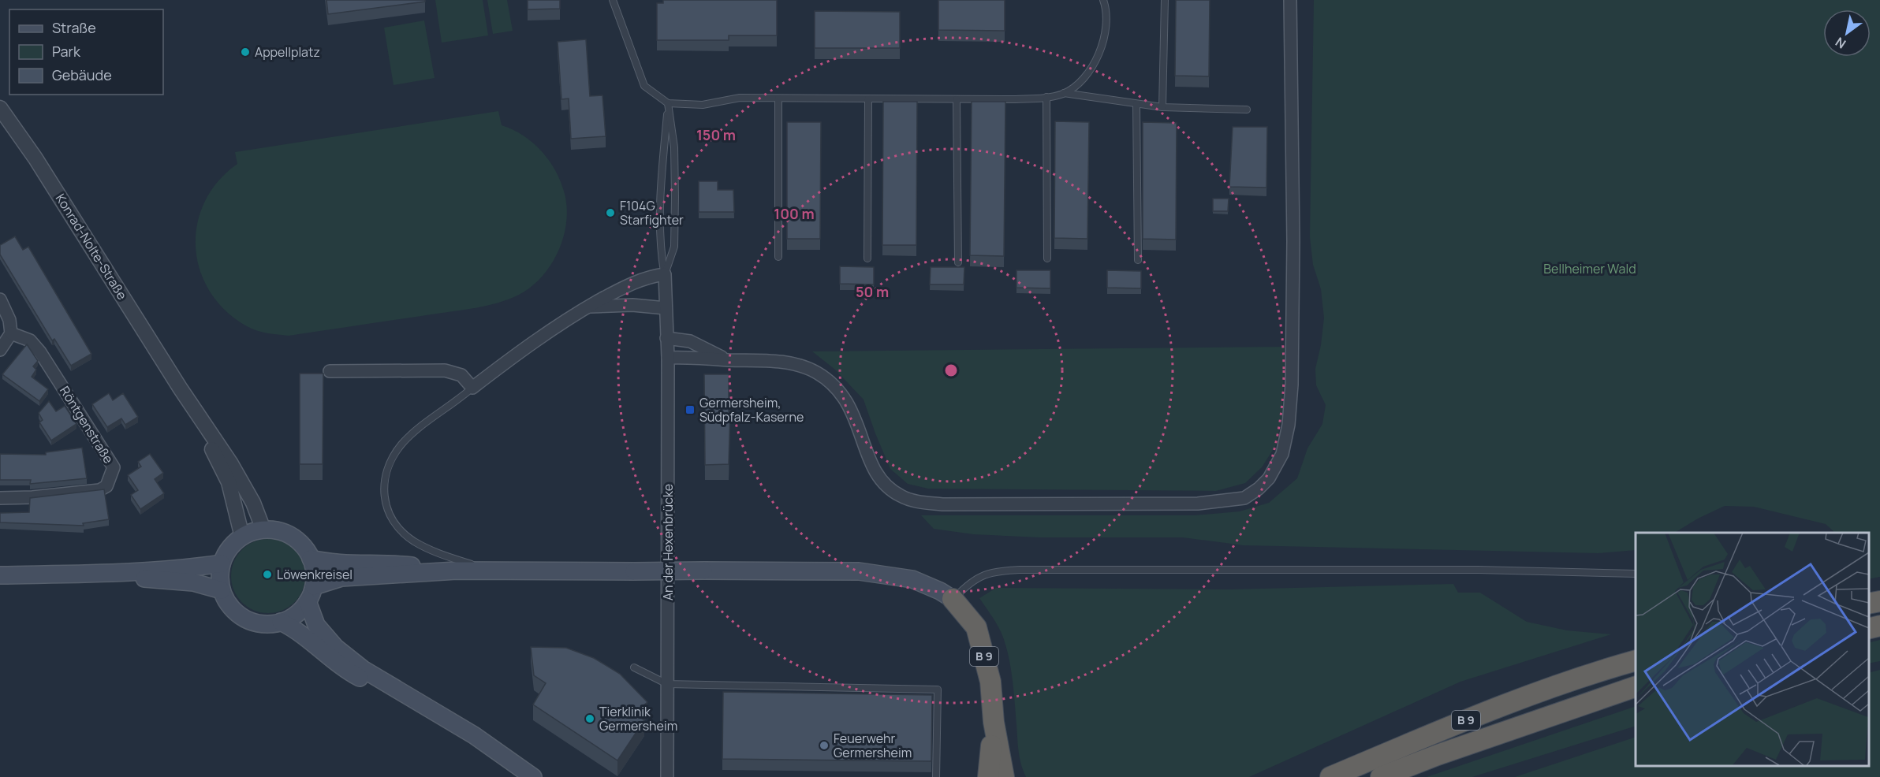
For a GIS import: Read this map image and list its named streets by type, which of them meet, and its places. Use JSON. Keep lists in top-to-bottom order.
{
  "streets": {
    "highway": ["B 9"],
    "street": ["Konrad-Nolte-Straße", "Röntgenstraße", "An der Hexenbrücke"]
  },
  "crossings": [
    ["Konrad-Nolte-Straße", "B 9"]
  ],
  "parks": ["Bellheimer Wald"],
  "places": {
    "other": [
      "Appellplatz",
      "F104G Starfighter",
      "Löwenkreisel",
      "Tierklinik Germersheim",
      "Feuerwehr Germersheim"
    ],
    "transit": ["Germersheim, Südpfalz-Kaserne"]
  },
  "legend": ["Straße", "Park", "Gebäude"],
  "north": "bottom left",
  "rings": ["150 m", "100 m", "50 m"]
}
